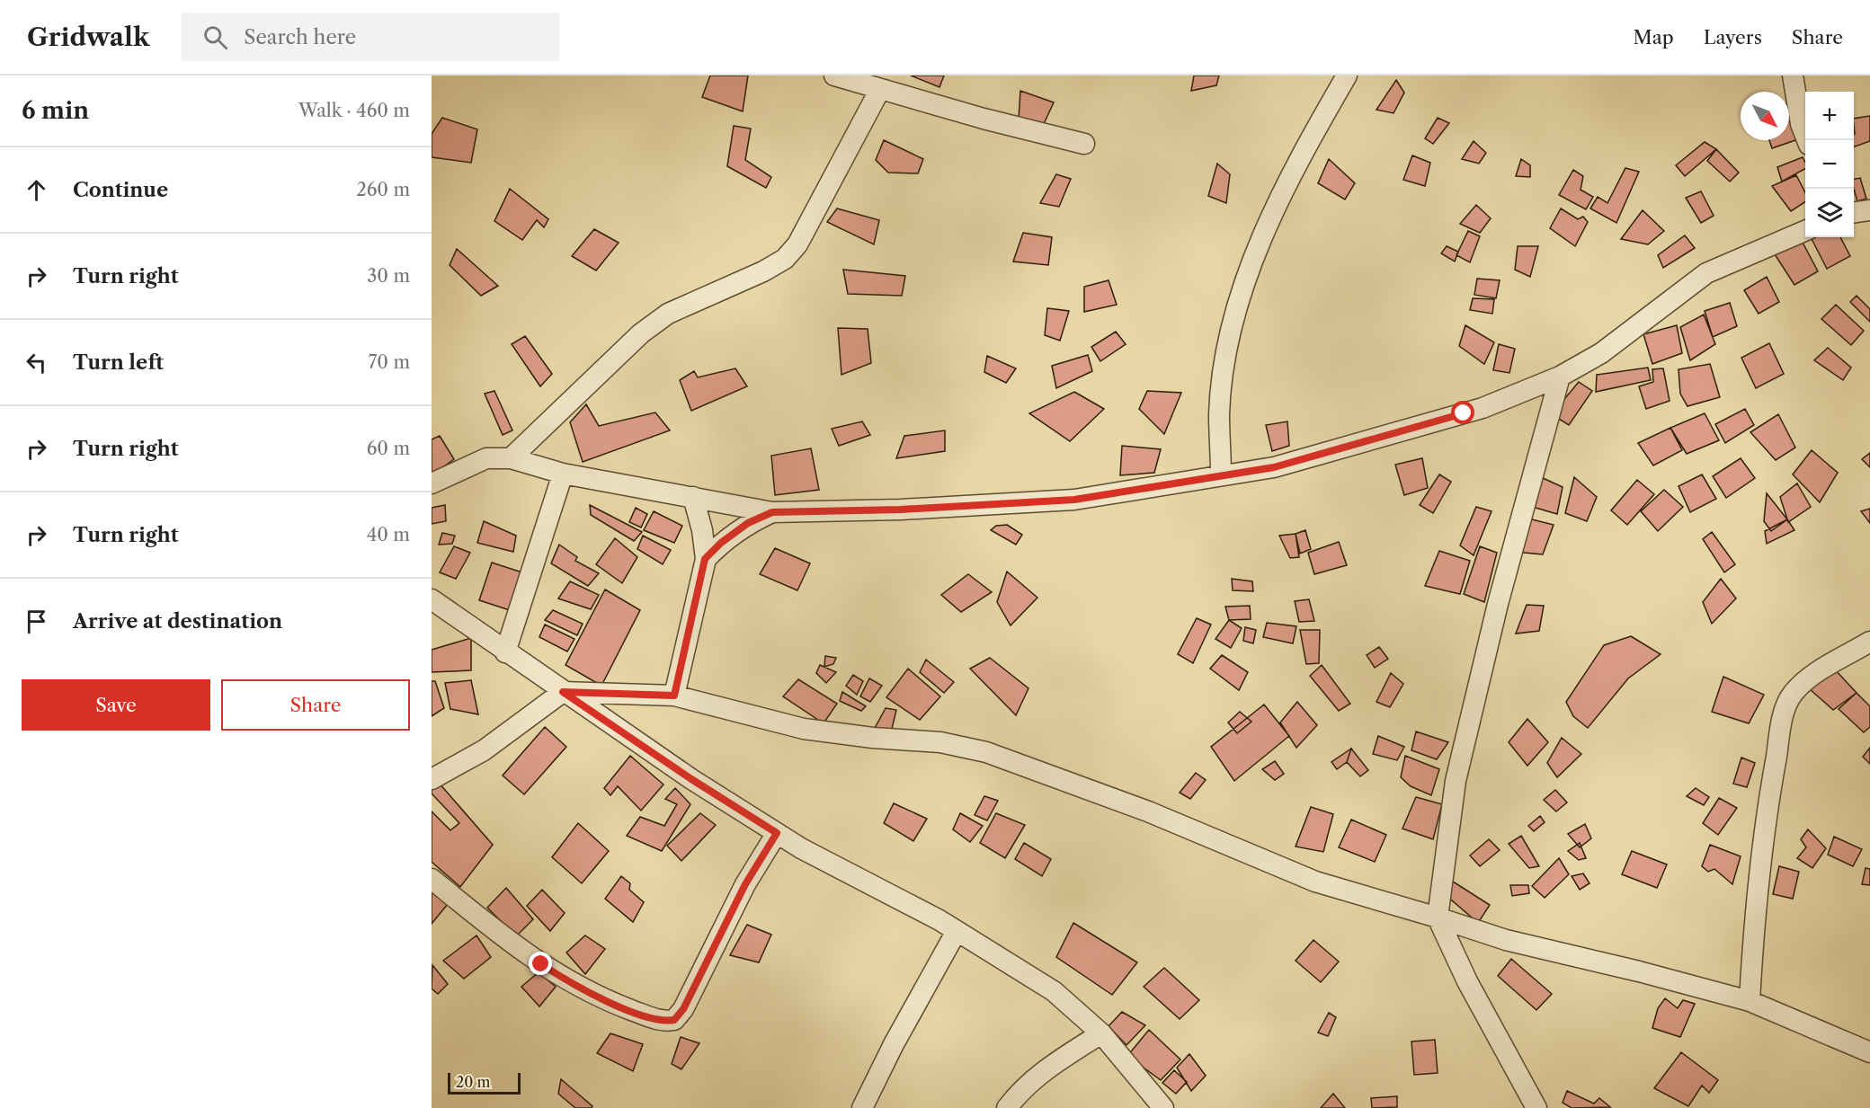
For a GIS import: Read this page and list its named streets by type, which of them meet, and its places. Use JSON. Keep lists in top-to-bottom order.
{
  "scale_bar": "20 m",
  "north": "bottom right",
  "page": {
    "header": "Gridwalk",
    "search": "Search here",
    "nav": ["Map", "Layers", "Share"],
    "heading": ["6 min", "Walk · 460 m"],
    "map_buttons": ["+", "−"],
    "list": [
      ["Continue", "260 m"],
      ["Turn right", "30 m"],
      ["Turn left", "70 m"],
      ["Turn right", "60 m"],
      ["Turn right", "40 m"],
      "Arrive at destination"
    ],
    "buttons": ["Save", "Share"],
    "scale": "20 m"
  }
}
